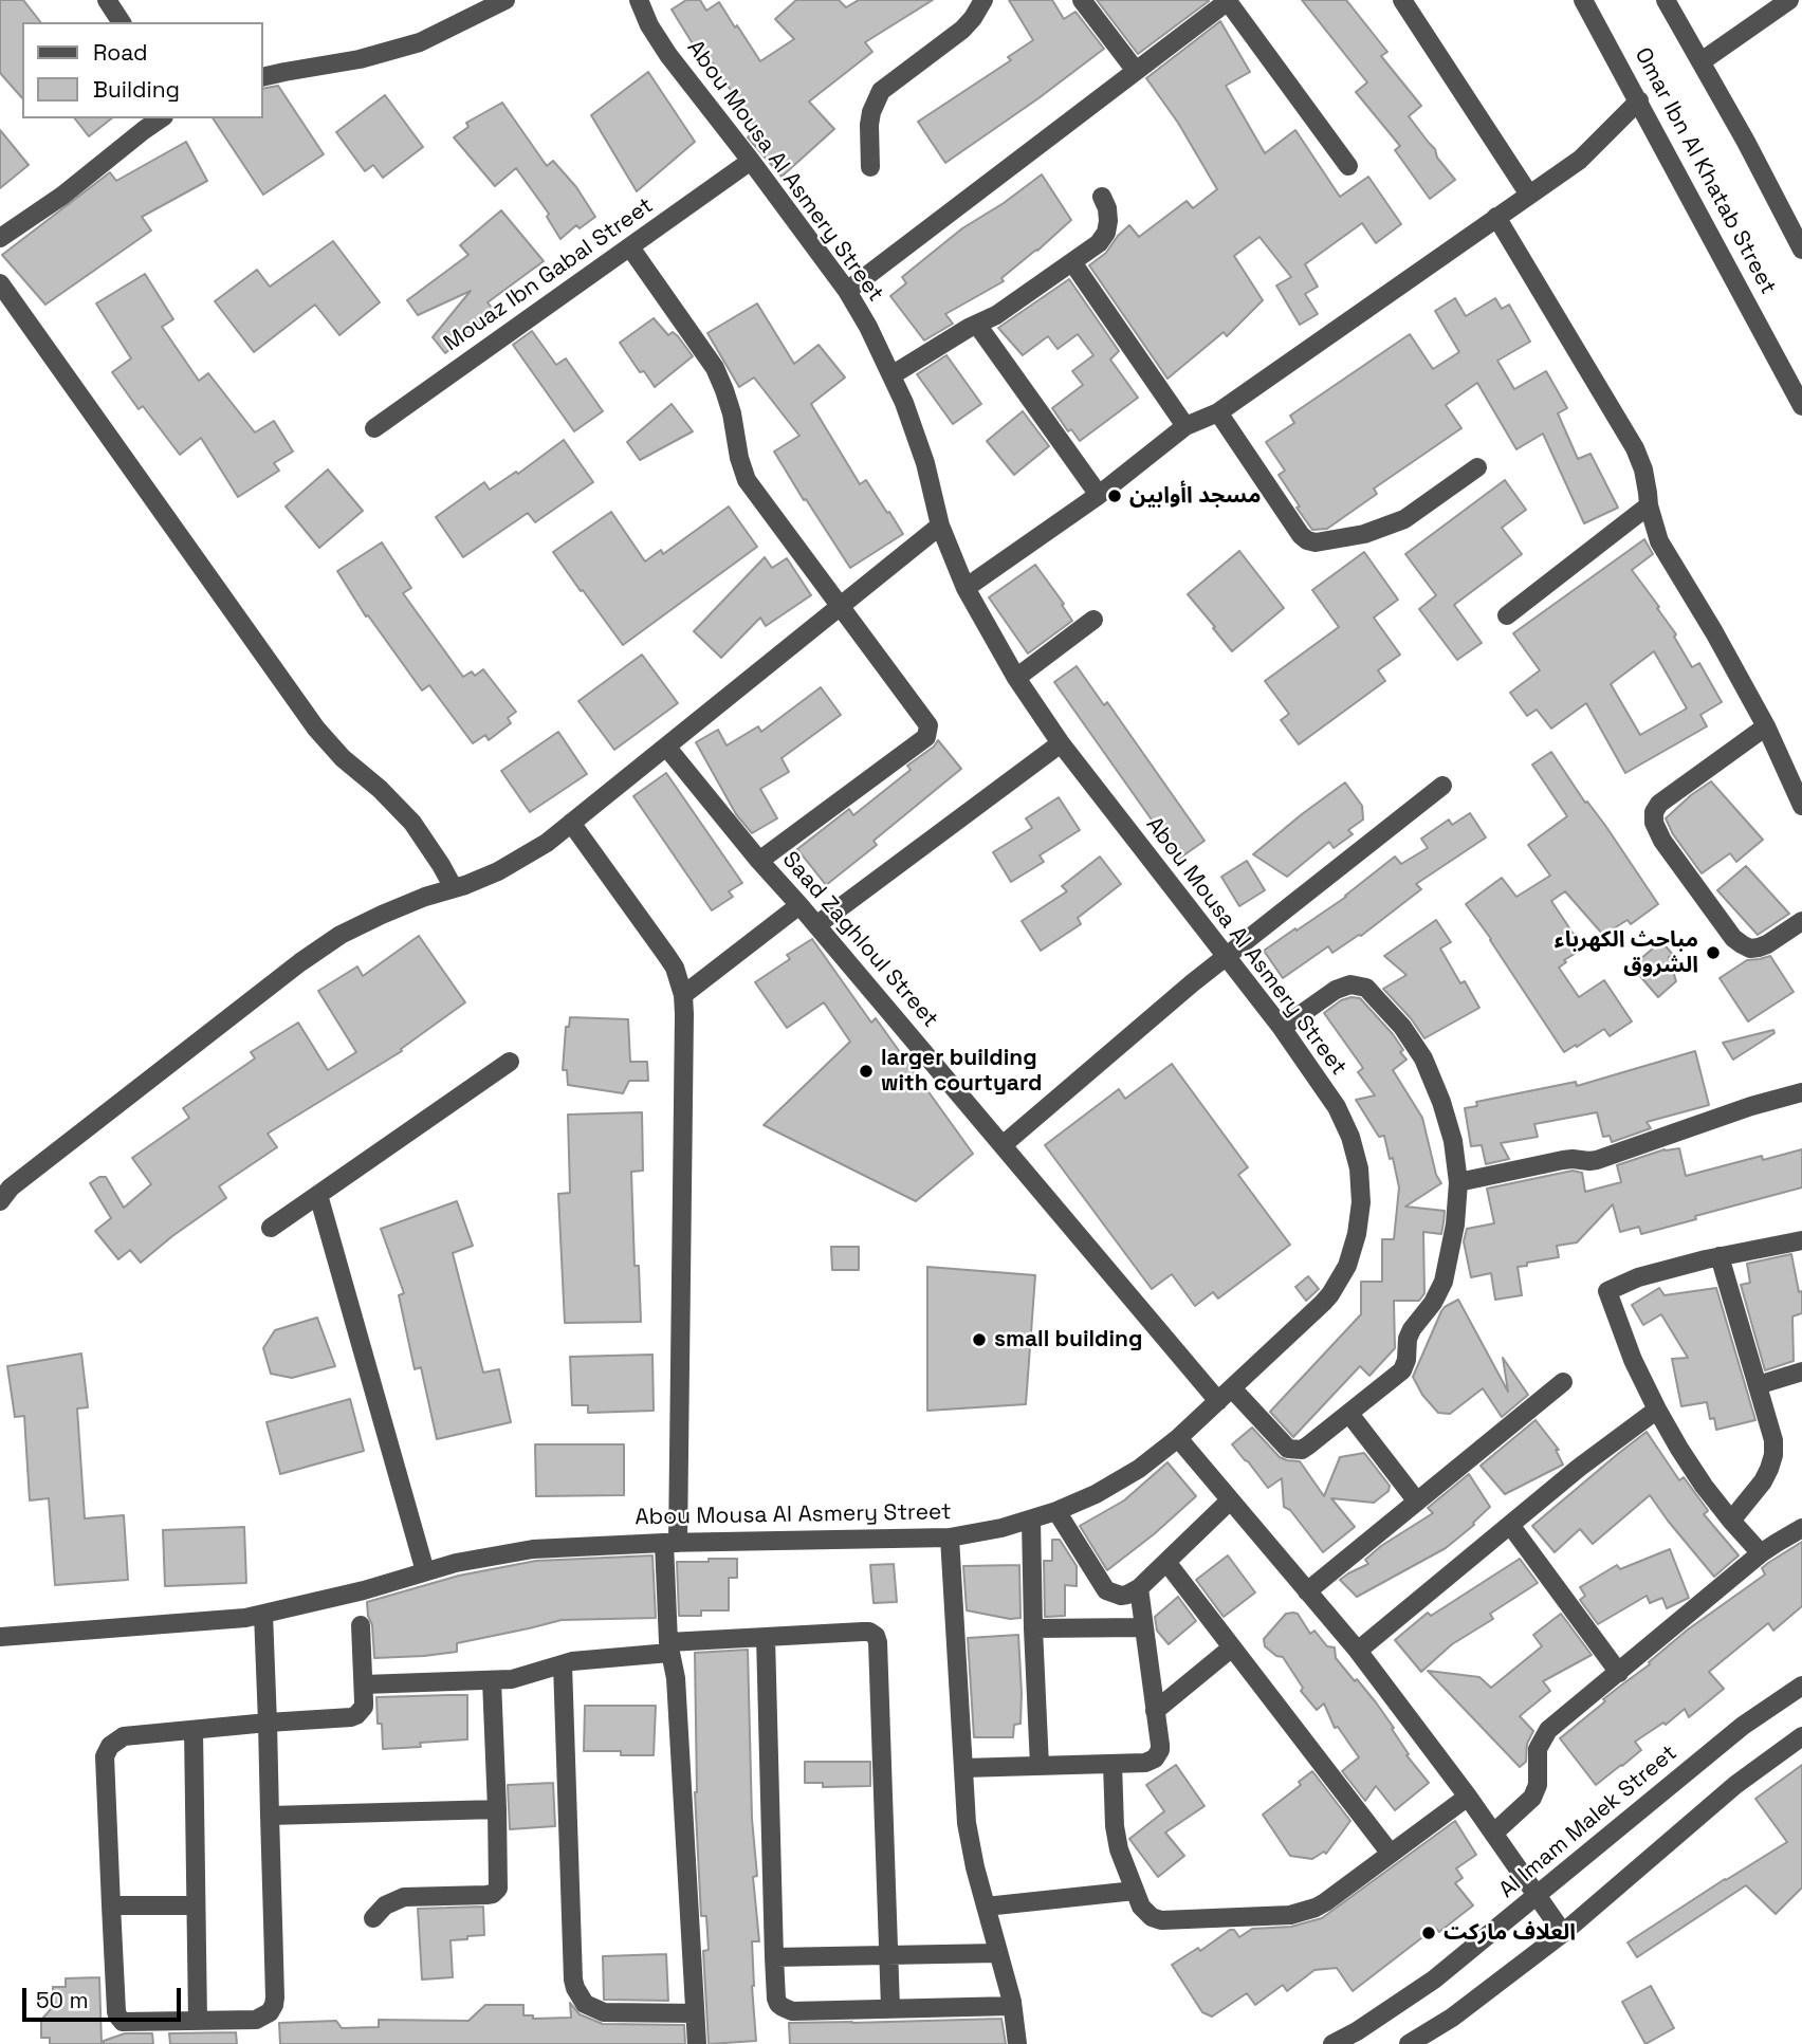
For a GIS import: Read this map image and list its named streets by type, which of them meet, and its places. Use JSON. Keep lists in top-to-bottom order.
{
  "streets": {
    "street": [
      "Abou Mousa Al Asmery Street",
      "Omar Ibn Al Khatab Street",
      "Mouaz Ibn Gabal Street",
      "Saad Zaghloul Street",
      "Al Imam Malek Street"
    ]
  },
  "crossings": [
    ["Abou Mousa Al Asmery Street", "Mouaz Ibn Gabal Street"],
    ["Abou Mousa Al Asmery Street", "Saad Zaghloul Street"]
  ],
  "places": [
    "مسجد اأوابين",
    "مباحث الكهرباء الشروق",
    "larger building with courtyard",
    "small building",
    "العلاف ماركت"
  ],
  "legend": ["Road", "Building"],
  "scale_bar": "50 m"
}
